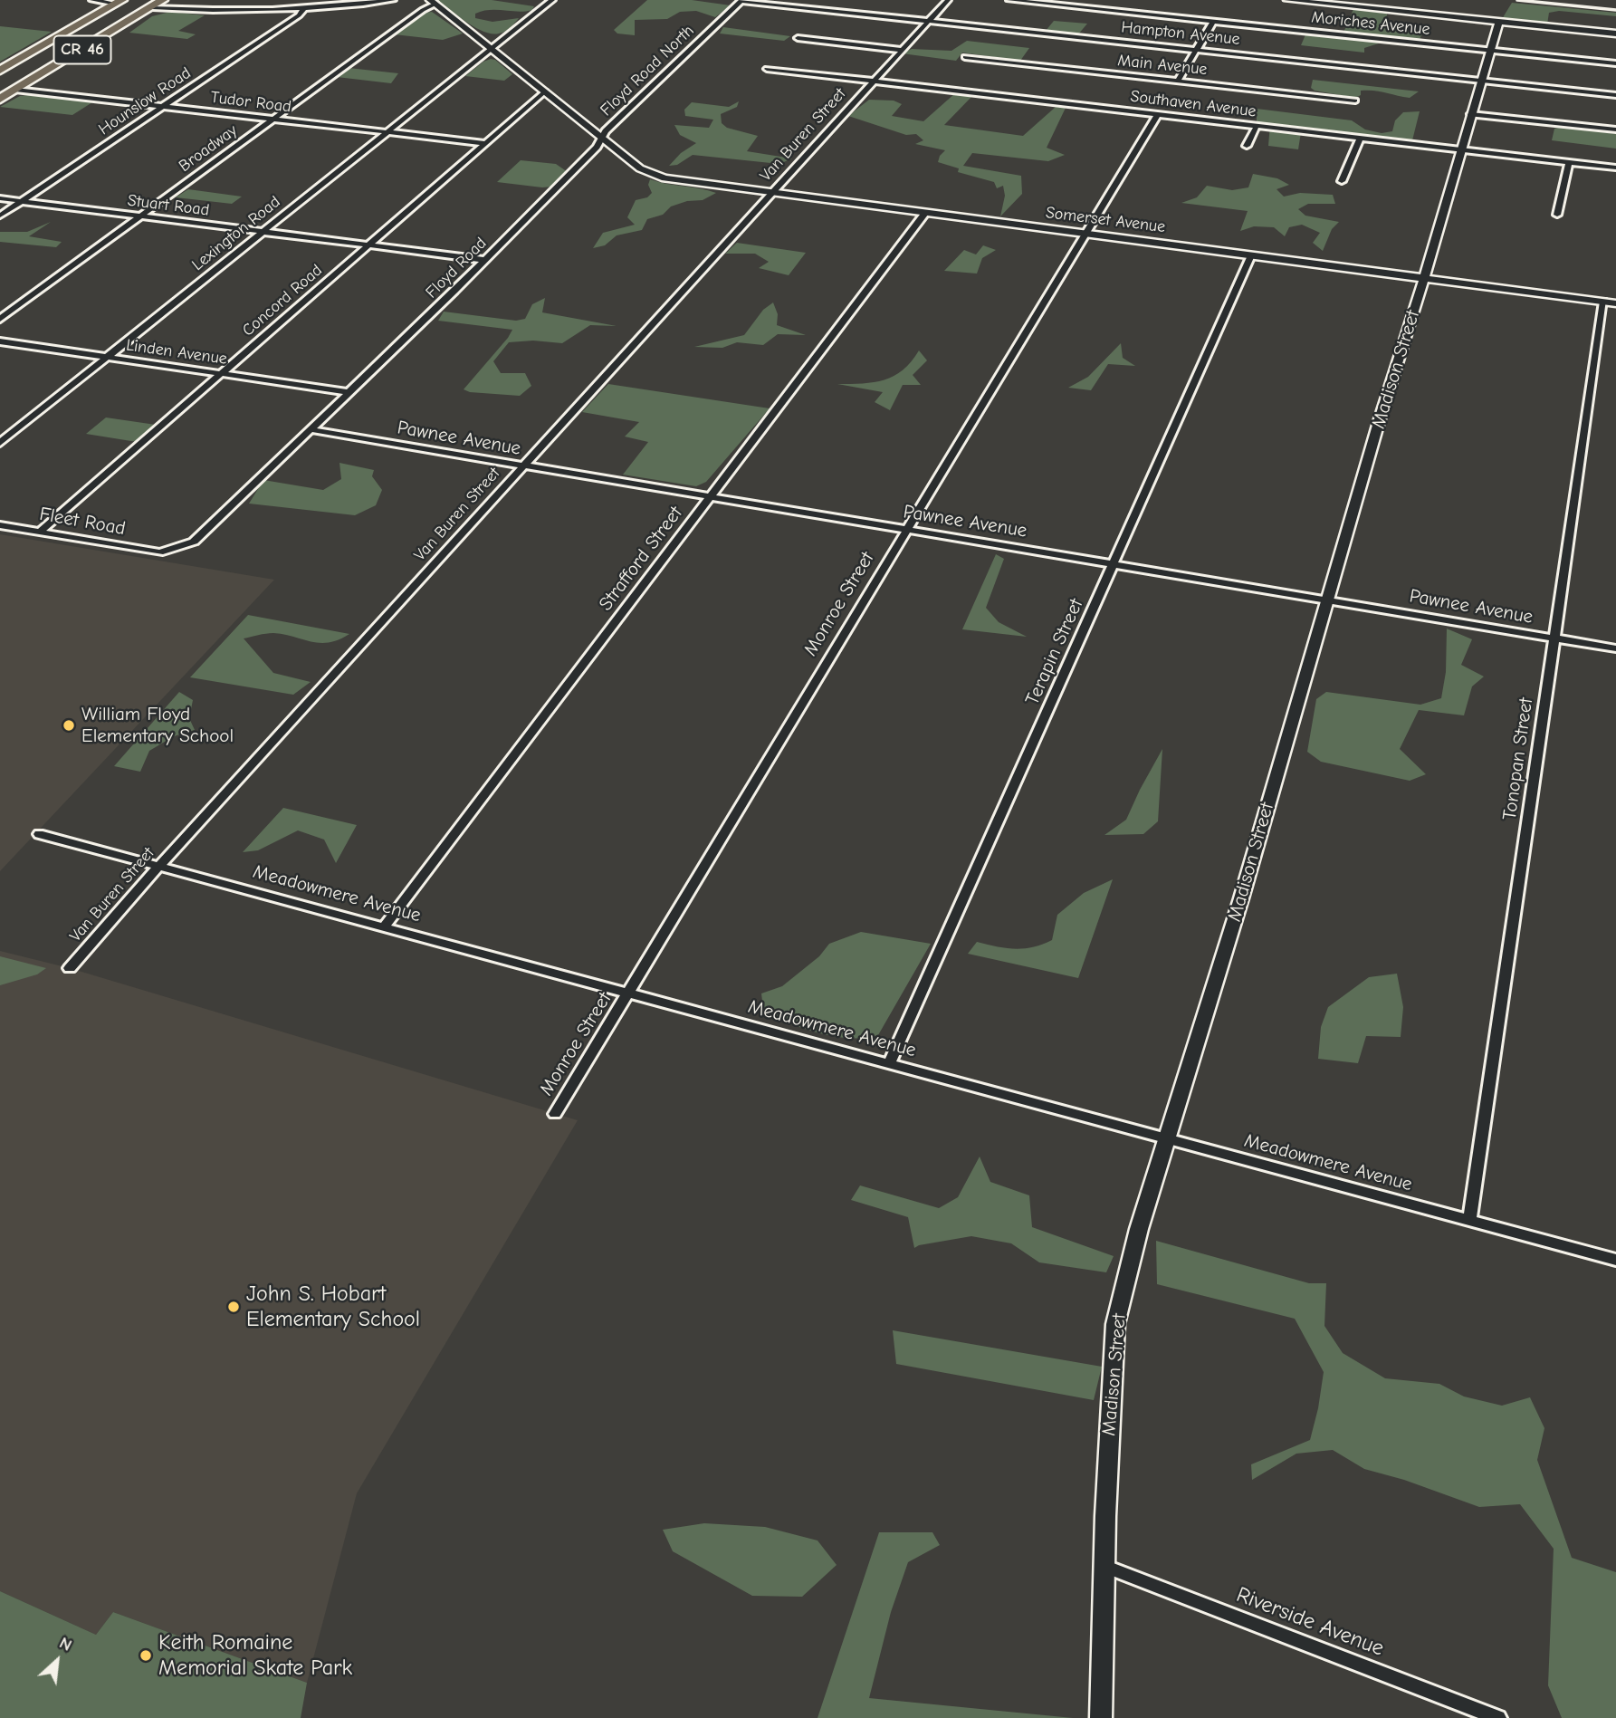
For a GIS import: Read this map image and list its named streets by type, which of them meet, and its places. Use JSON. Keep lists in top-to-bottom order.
{
  "streets": {
    "highway": ["CR 46"],
    "street": [
      "Moriches Avenue",
      "Hampton Avenue",
      "Main Avenue",
      "Floyd Road North",
      "Hounslow Road",
      "Tudor Road",
      "Southaven Avenue",
      "Van Buren Street",
      "Broadway",
      "Stuart Road",
      "Somerset Avenue",
      "Lexington Road",
      "Floyd Road",
      "Concord Road",
      "Linden Avenue",
      "Madison Street",
      "Pawnee Avenue",
      "Fleet Road",
      "Strafford Street",
      "Monroe Street",
      "Terapin Street",
      "Tonopan Street",
      "Meadowmere Avenue",
      "Riverside Avenue"
    ]
  },
  "crossings": [
    ["Moriches Avenue", "Madison Street"],
    ["Hampton Avenue", "Floyd Road North"],
    ["Hampton Avenue", "Van Buren Street"],
    ["Hampton Avenue", "Madison Street"],
    ["CR 46", "Tudor Road"],
    ["Floyd Road North", "Somerset Avenue"],
    ["Floyd Road North", "Floyd Road"],
    ["Hounslow Road", "Tudor Road"],
    ["Hounslow Road", "Stuart Road"],
    ["Tudor Road", "Broadway"],
    ["Tudor Road", "Lexington Road"],
    ["Tudor Road", "Concord Road"],
    ["Southaven Avenue", "Van Buren Street"],
    ["Southaven Avenue", "Madison Street"],
    ["Southaven Avenue", "Monroe Street"],
    ["Van Buren Street", "Somerset Avenue"],
    ["Van Buren Street", "Pawnee Avenue"],
    ["Van Buren Street", "Meadowmere Avenue"],
    ["Broadway", "Stuart Road"],
    ["Stuart Road", "Lexington Road"],
    ["Stuart Road", "Floyd Road"],
    ["Stuart Road", "Concord Road"],
    ["Somerset Avenue", "Floyd Road"],
    ["Somerset Avenue", "Madison Street"],
    ["Somerset Avenue", "Strafford Street"],
    ["Somerset Avenue", "Monroe Street"],
    ["Somerset Avenue", "Terapin Street"],
    ["Somerset Avenue", "Tonopan Street"],
    ["Lexington Road", "Linden Avenue"],
    ["Floyd Road", "Linden Avenue"],
    ["Floyd Road", "Pawnee Avenue"],
    ["Floyd Road", "Fleet Road"],
    ["Concord Road", "Linden Avenue"],
    ["Concord Road", "Fleet Road"],
    ["Madison Street", "Pawnee Avenue"],
    ["Madison Street", "Meadowmere Avenue"],
    ["Madison Street", "Riverside Avenue"],
    ["Pawnee Avenue", "Strafford Street"],
    ["Pawnee Avenue", "Monroe Street"],
    ["Pawnee Avenue", "Terapin Street"],
    ["Pawnee Avenue", "Tonopan Street"],
    ["Strafford Street", "Meadowmere Avenue"],
    ["Monroe Street", "Meadowmere Avenue"],
    ["Terapin Street", "Meadowmere Avenue"],
    ["Tonopan Street", "Meadowmere Avenue"]
  ],
  "places": ["William Floyd Elementary School", "John S. Hobart Elementary School", "Keith Romaine Memorial Skate Park"],
  "north": "top right"
}
